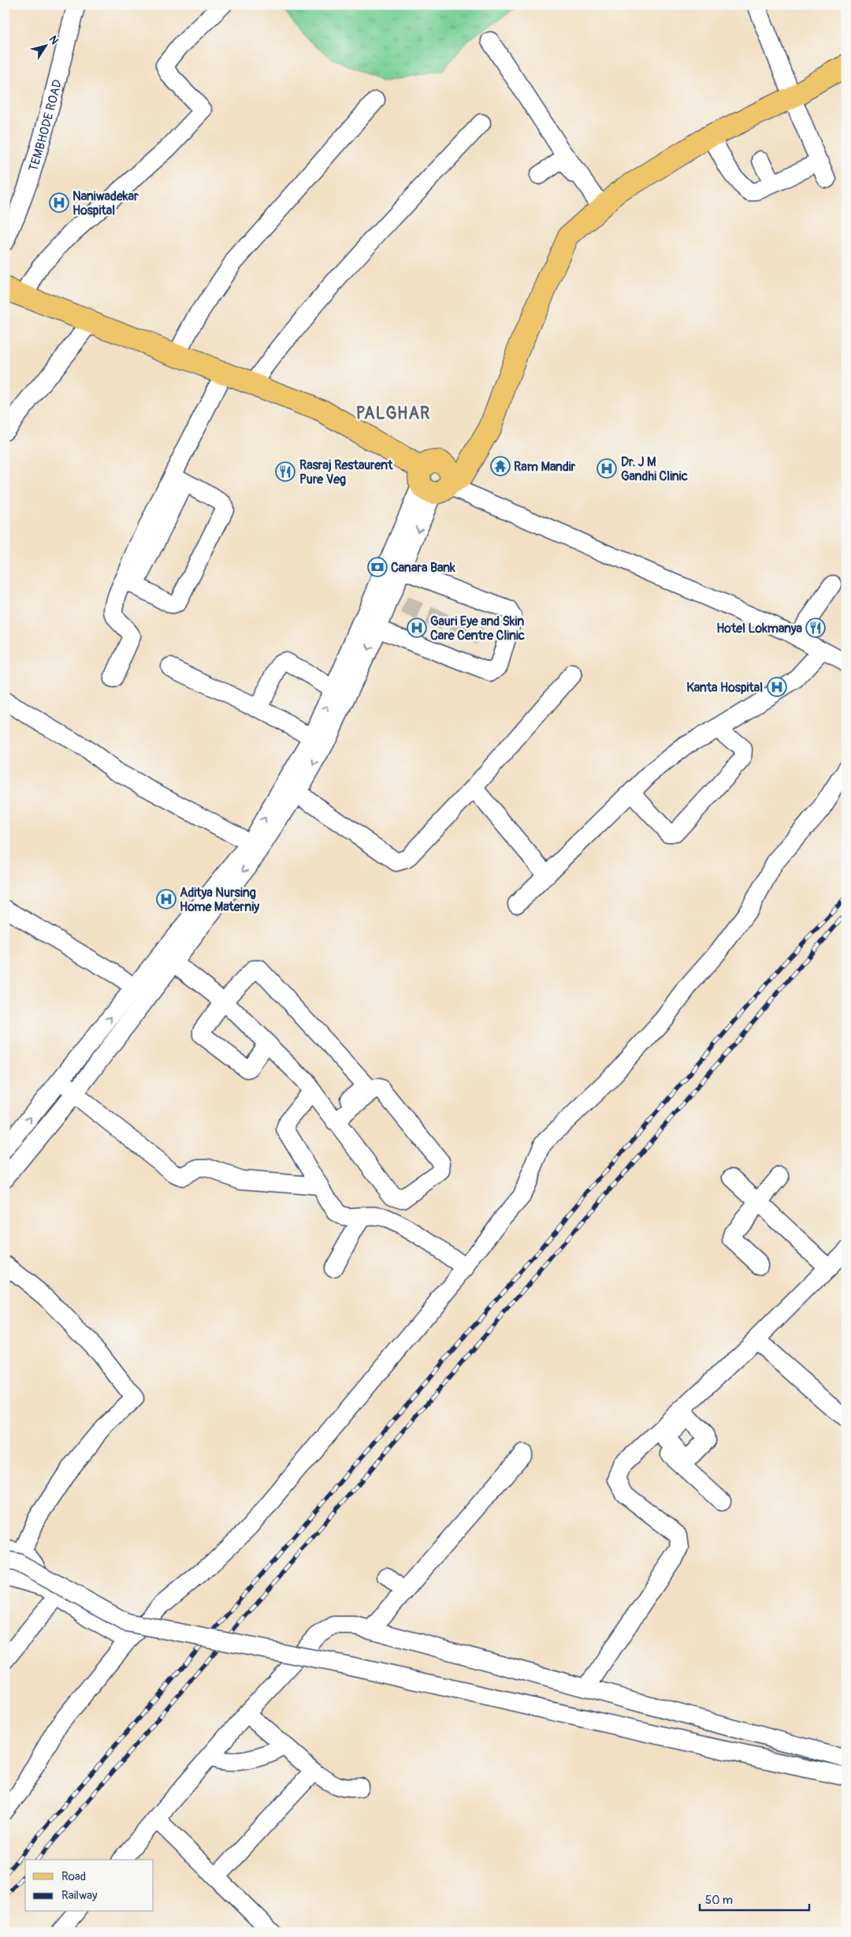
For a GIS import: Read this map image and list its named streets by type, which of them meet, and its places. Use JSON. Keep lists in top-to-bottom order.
{
  "streets": {
    "street": ["TEMBHODE ROAD"]
  },
  "districts": ["PALGHAR"],
  "places": {
    "hospital": [
      "Naniwadekar Hospital",
      "Dr. J M Gandhi Clinic",
      "Gauri Eye and Skin Care Centre Clinic",
      "Kanta Hospital",
      "Aditya Nursing Home Materniy"
    ],
    "temple": ["Ram Mandir"],
    "restaurant": ["Rasraj Restaurent Pure Veg", "Hotel Lokmanya"],
    "bank": ["Canara Bank"]
  },
  "legend": ["Road", "Railway"],
  "scale_bar": "50 m",
  "north": "top right"
}
